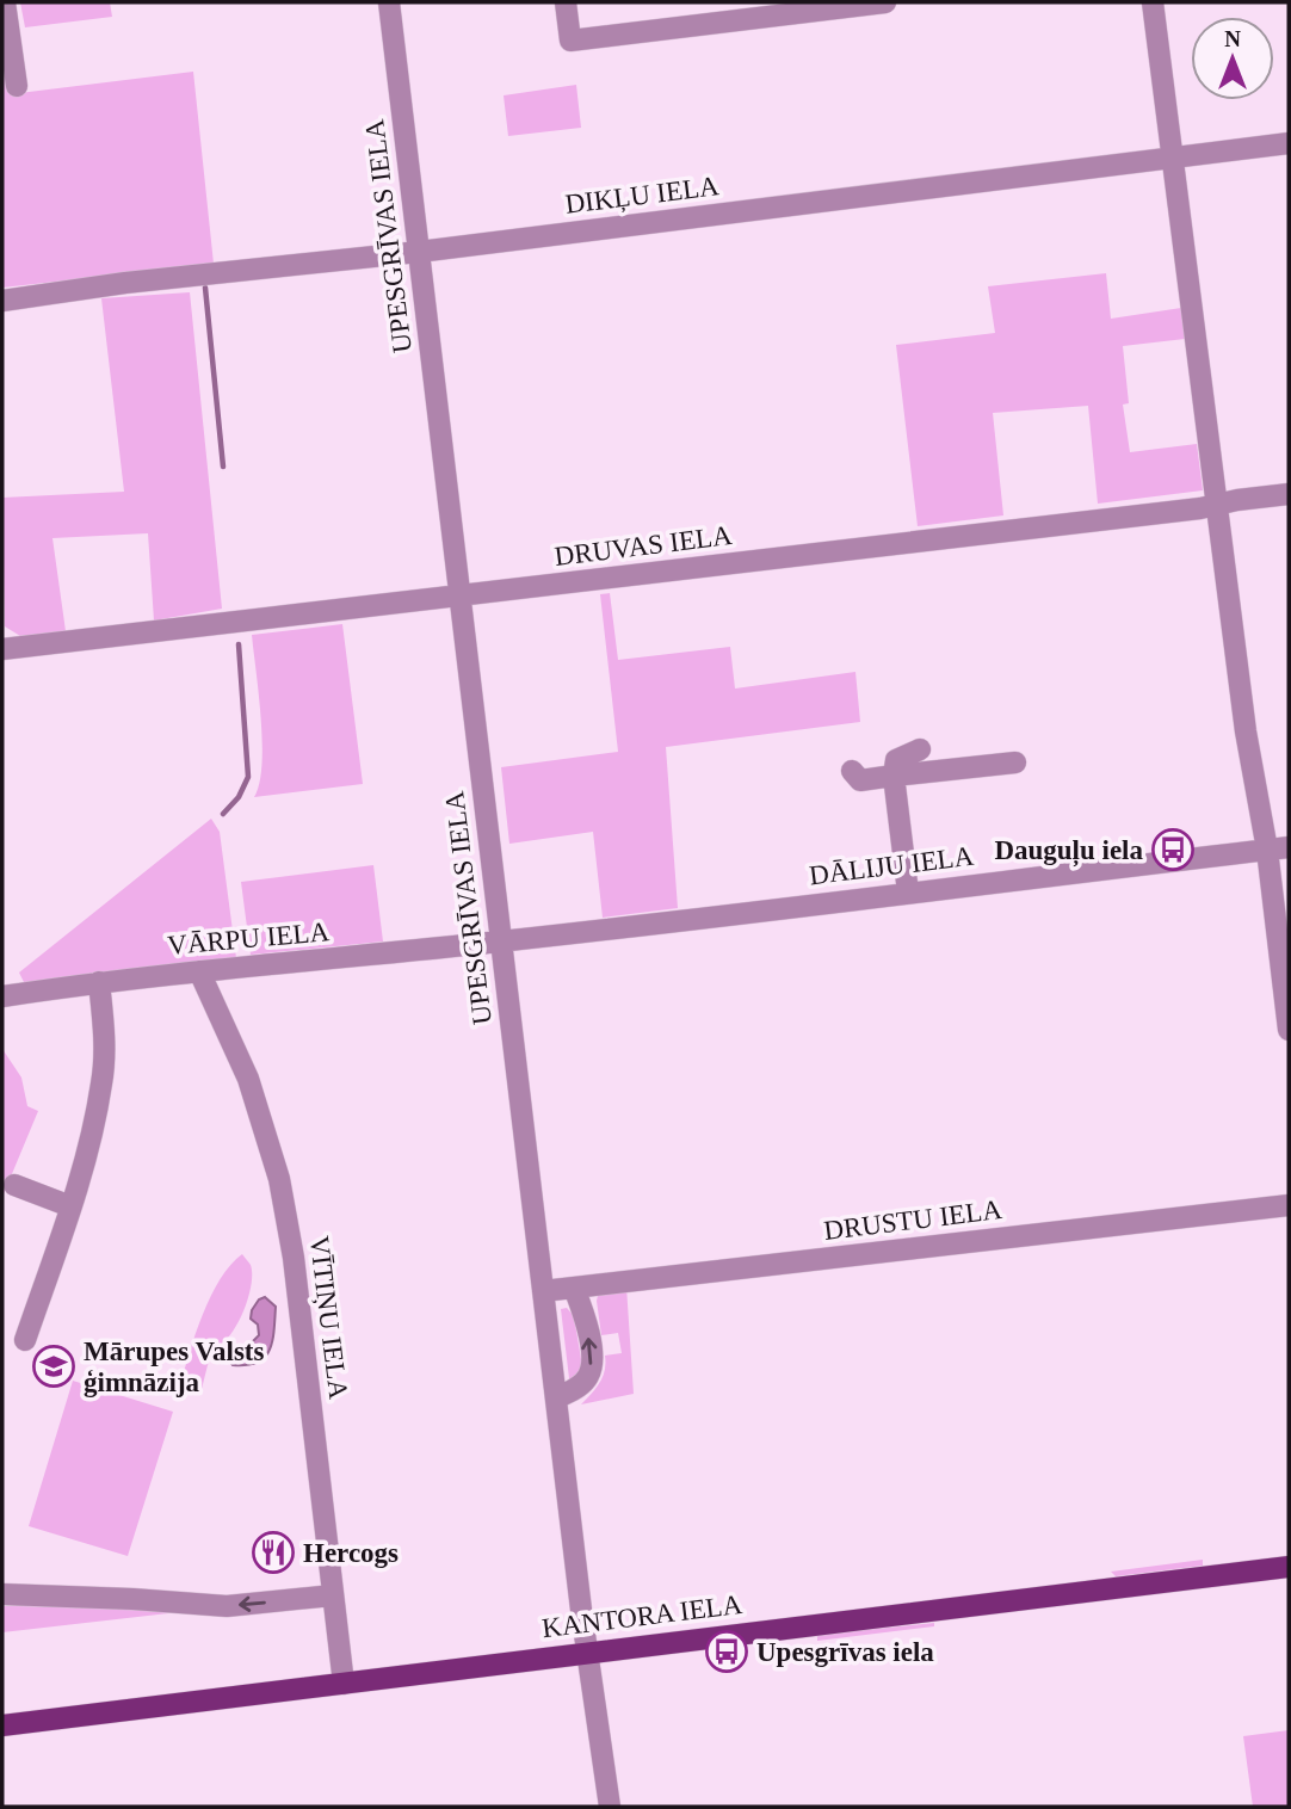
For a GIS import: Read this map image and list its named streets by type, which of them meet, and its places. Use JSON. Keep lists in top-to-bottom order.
{
  "streets": {
    "main road": ["KANTORA IELA"],
    "street": [
      "DIKĻU IELA",
      "UPESGRĪVAS IELA",
      "DRUVAS IELA",
      "DĀLIJU IELA",
      "VĀRPU IELA",
      "DRUSTU IELA",
      "VĪTIŅU IELA"
    ]
  },
  "crossings": [
    ["DIKĻU IELA", "UPESGRĪVAS IELA"],
    ["UPESGRĪVAS IELA", "DRUVAS IELA"],
    ["UPESGRĪVAS IELA", "DĀLIJU IELA"],
    ["UPESGRĪVAS IELA", "VĀRPU IELA"],
    ["UPESGRĪVAS IELA", "DRUSTU IELA"],
    ["UPESGRĪVAS IELA", "KANTORA IELA"],
    ["DĀLIJU IELA", "VĀRPU IELA"],
    ["VĀRPU IELA", "VĪTIŅU IELA"],
    ["VĪTIŅU IELA", "KANTORA IELA"]
  ],
  "places": {
    "bus stop": ["Dauguļu iela", "Upesgrīvas iela"],
    "school or university": ["Mārupes Valsts ģimnāzija"],
    "restaurant": ["Hercogs"]
  },
  "north": "top"
}
